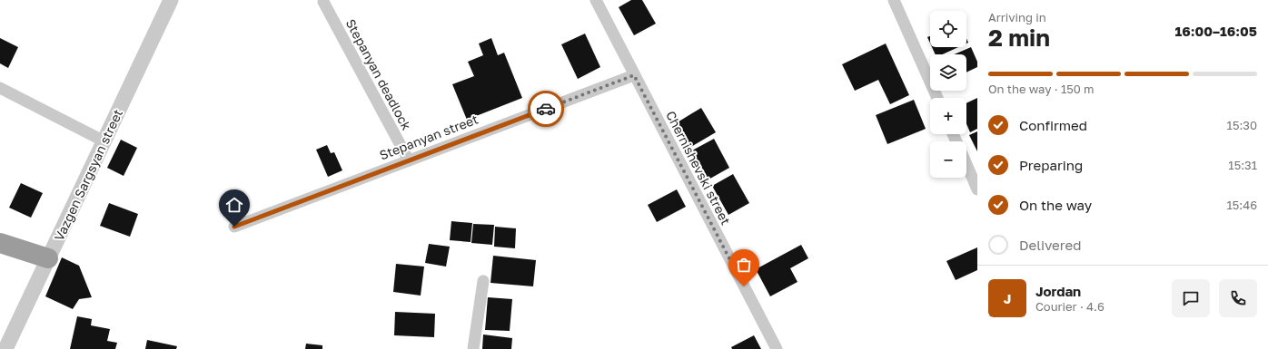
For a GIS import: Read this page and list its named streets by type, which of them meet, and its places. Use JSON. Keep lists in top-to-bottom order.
{
  "streets": {
    "street": [
      "Stepanyan deadlock",
      "Stepanyan street",
      "Chernishevski street",
      "Vazgen Sargsyan street"
    ]
  },
  "crossings": [
    ["Stepanyan deadlock", "Stepanyan street"],
    ["Stepanyan street", "Chernishevski street"]
  ],
  "page": {
    "heading": ["2 min", "Arriving in", "16:00–16:05"],
    "panel": ["Jordan", "Courier · 4.6"],
    "map_buttons": ["+", "−"],
    "bar": "On the way · 150 m",
    "list": [
      ["Confirmed", "15:30"],
      ["Preparing", "15:31"],
      ["On the way", "15:46"],
      "Delivered"
    ],
    "round": "J"
  }
}
